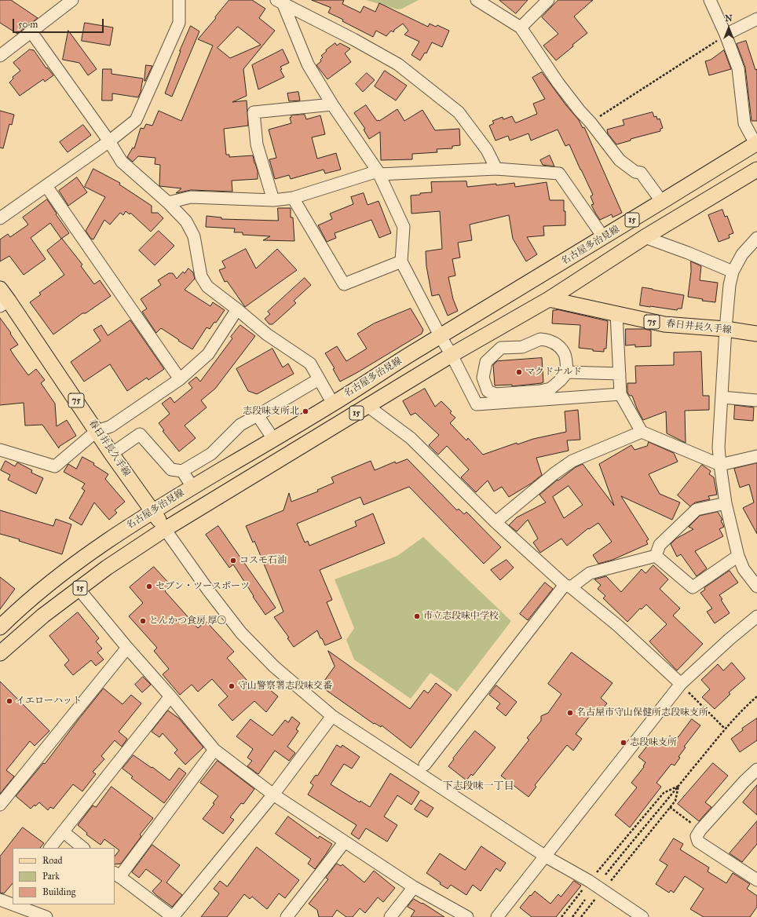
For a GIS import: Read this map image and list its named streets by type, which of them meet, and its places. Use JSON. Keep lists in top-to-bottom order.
{
  "streets": {
    "main road": [
      "15",
      "名古屋多治見線",
      "75",
      "春日井長久手線"
    ]
  },
  "crossings": [
    ["15", "春日井長久手線"],
    ["名古屋多治見線", "春日井長久手線"]
  ],
  "districts": ["下志段味一丁目"],
  "places": [
    "マクドナルド",
    "志段味支所北",
    "コスモ石油",
    "セブン・ツースポーツ",
    "市立志段味中学校",
    "とんかつ食房 厚〇",
    "守山警察署志段味交番",
    "イエローハット",
    "名古屋市守山保健所志段味支所",
    "志段味支所"
  ],
  "legend": ["Road", "Park", "Building"],
  "scale_bar": "50 m",
  "north": "top"
}
